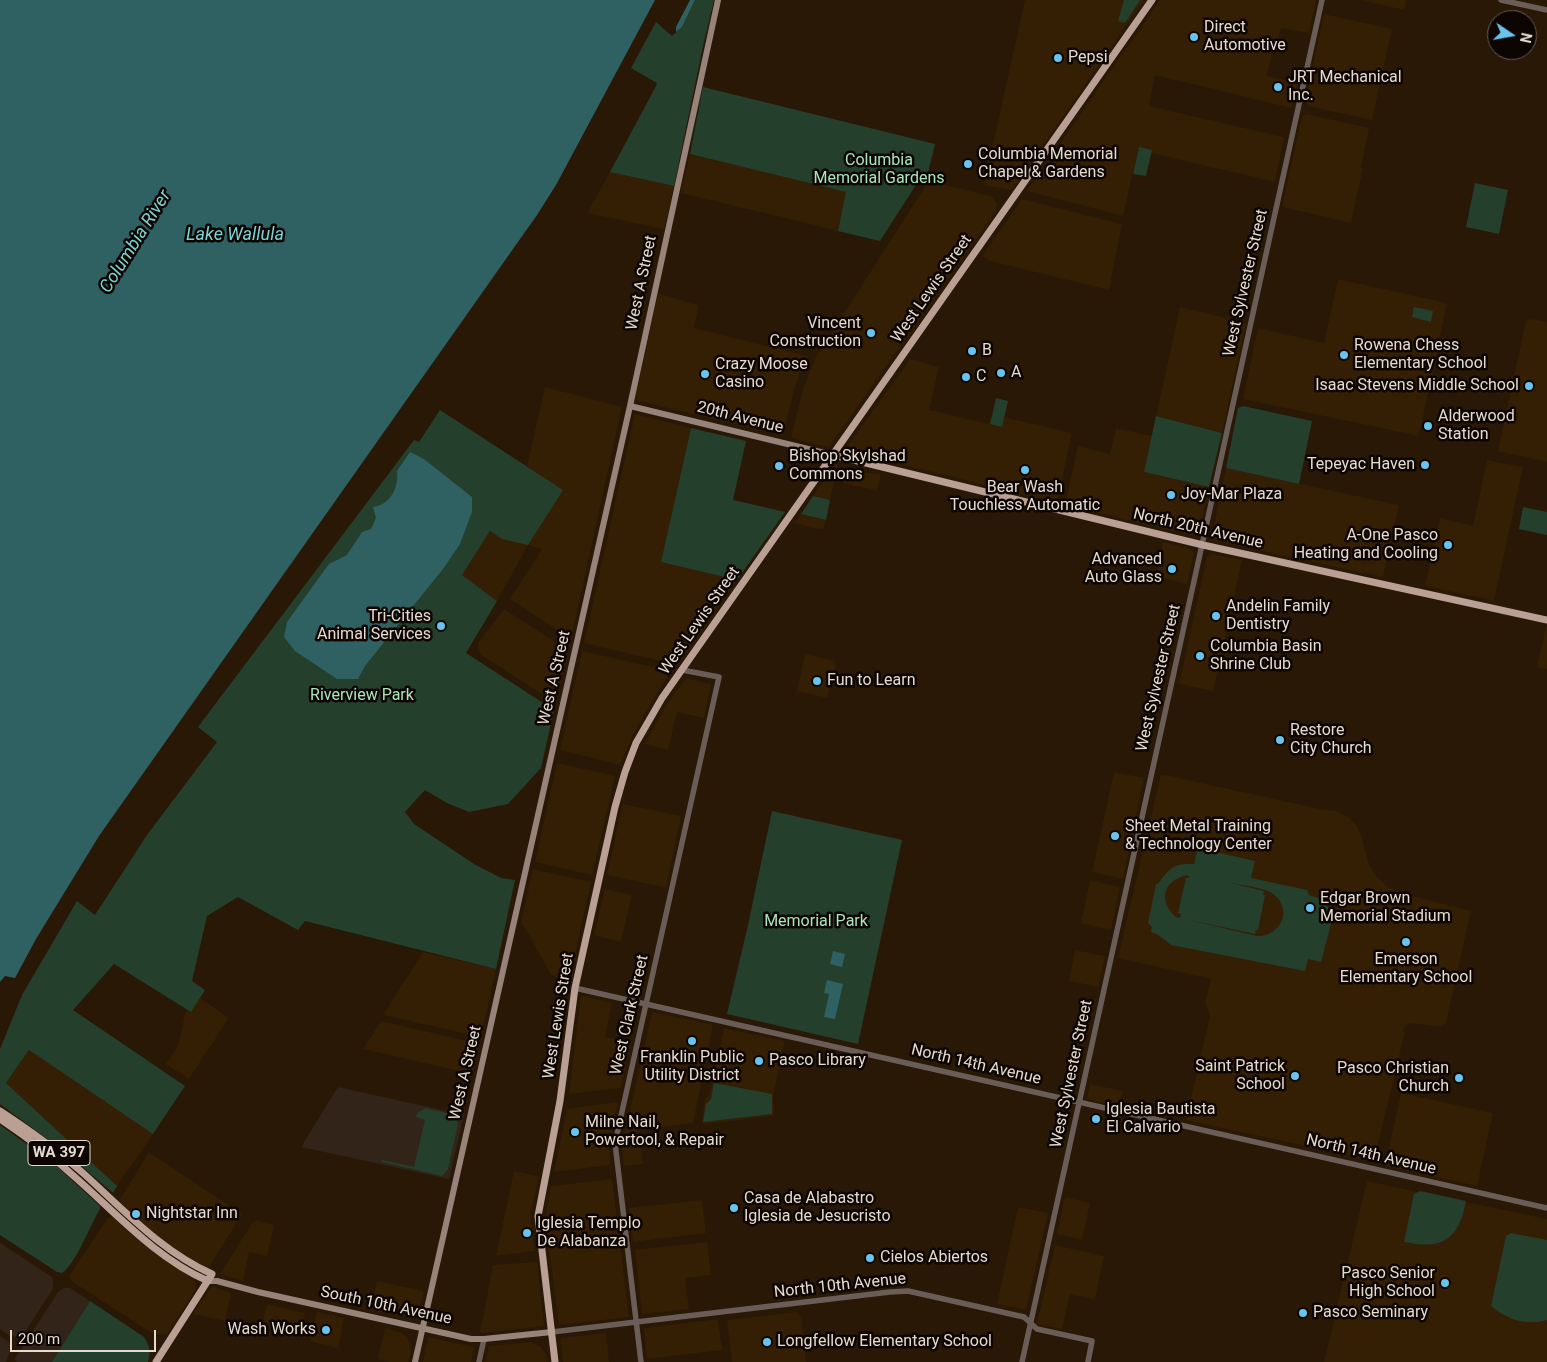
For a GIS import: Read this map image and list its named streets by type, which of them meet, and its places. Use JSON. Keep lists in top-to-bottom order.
{
  "streets": {
    "main road": [
      "West A Street",
      "West Lewis Street",
      "20th Avenue",
      "North 20th Avenue",
      "WA 397",
      "South 10th Avenue"
    ],
    "street": [
      "West Sylvester Street",
      "West Clark Street",
      "North 14th Avenue",
      "North 10th Avenue"
    ]
  },
  "crossings": [
    ["West A Street", "20th Avenue"],
    ["West A Street", "South 10th Avenue"],
    ["West Sylvester Street", "North 20th Avenue"],
    ["West Sylvester Street", "North 14th Avenue"],
    ["West Sylvester Street", "North 10th Avenue"],
    ["West Lewis Street", "20th Avenue"],
    ["West Lewis Street", "West Clark Street"],
    ["West Lewis Street", "North 14th Avenue"],
    ["West Lewis Street", "North 10th Avenue"],
    ["West Lewis Street", "South 10th Avenue"],
    ["20th Avenue", "North 20th Avenue"],
    ["West Clark Street", "North 14th Avenue"],
    ["West Clark Street", "North 10th Avenue"],
    ["North 10th Avenue", "South 10th Avenue"]
  ],
  "water": ["Lake Wallula", "Columbia River"],
  "parks": ["Columbia Memorial Gardens", "Riverview Park", "Memorial Park"],
  "places": [
    "Direct Automotive",
    "Pepsi",
    "JRT Mechanical Inc.",
    "Columbia Memorial Chapel & Gardens",
    "Vincent Construction",
    "B",
    "Rowena Chess Elementary School",
    "A",
    "Crazy Moose Casino",
    "C",
    "Isaac Stevens Middle School",
    "Alderwood Station",
    "Tepeyac Haven",
    "Bishop Skylshad Commons",
    "Bear Wash Touchless Automatic",
    "Joy-Mar Plaza",
    "A-One Pasco Heating and Cooling",
    "Advanced Auto Glass",
    "Andelin Family Dentistry",
    "Tri-Cities Animal Services",
    "Columbia Basin Shrine Club",
    "Fun to Learn",
    "Restore City Church",
    "Sheet Metal Training & Technology Center",
    "Edgar Brown Memorial Stadium",
    "Emerson Elementary School",
    "Franklin Public Utility District",
    "Pasco Library",
    "Saint Patrick School",
    "Pasco Christian Church",
    "Iglesia Bautista El Calvario",
    "Milne Nail, Powertool, & Repair",
    "Casa de Alabastro Iglesia de Jesucristo",
    "Nightstar Inn",
    "Iglesia Templo De Alabanza",
    "Cielos Abiertos",
    "Pasco Senior High School",
    "Pasco Seminary",
    "Wash Works",
    "Longfellow Elementary School"
  ],
  "scale_bar": "200 m",
  "north": "right"
}
